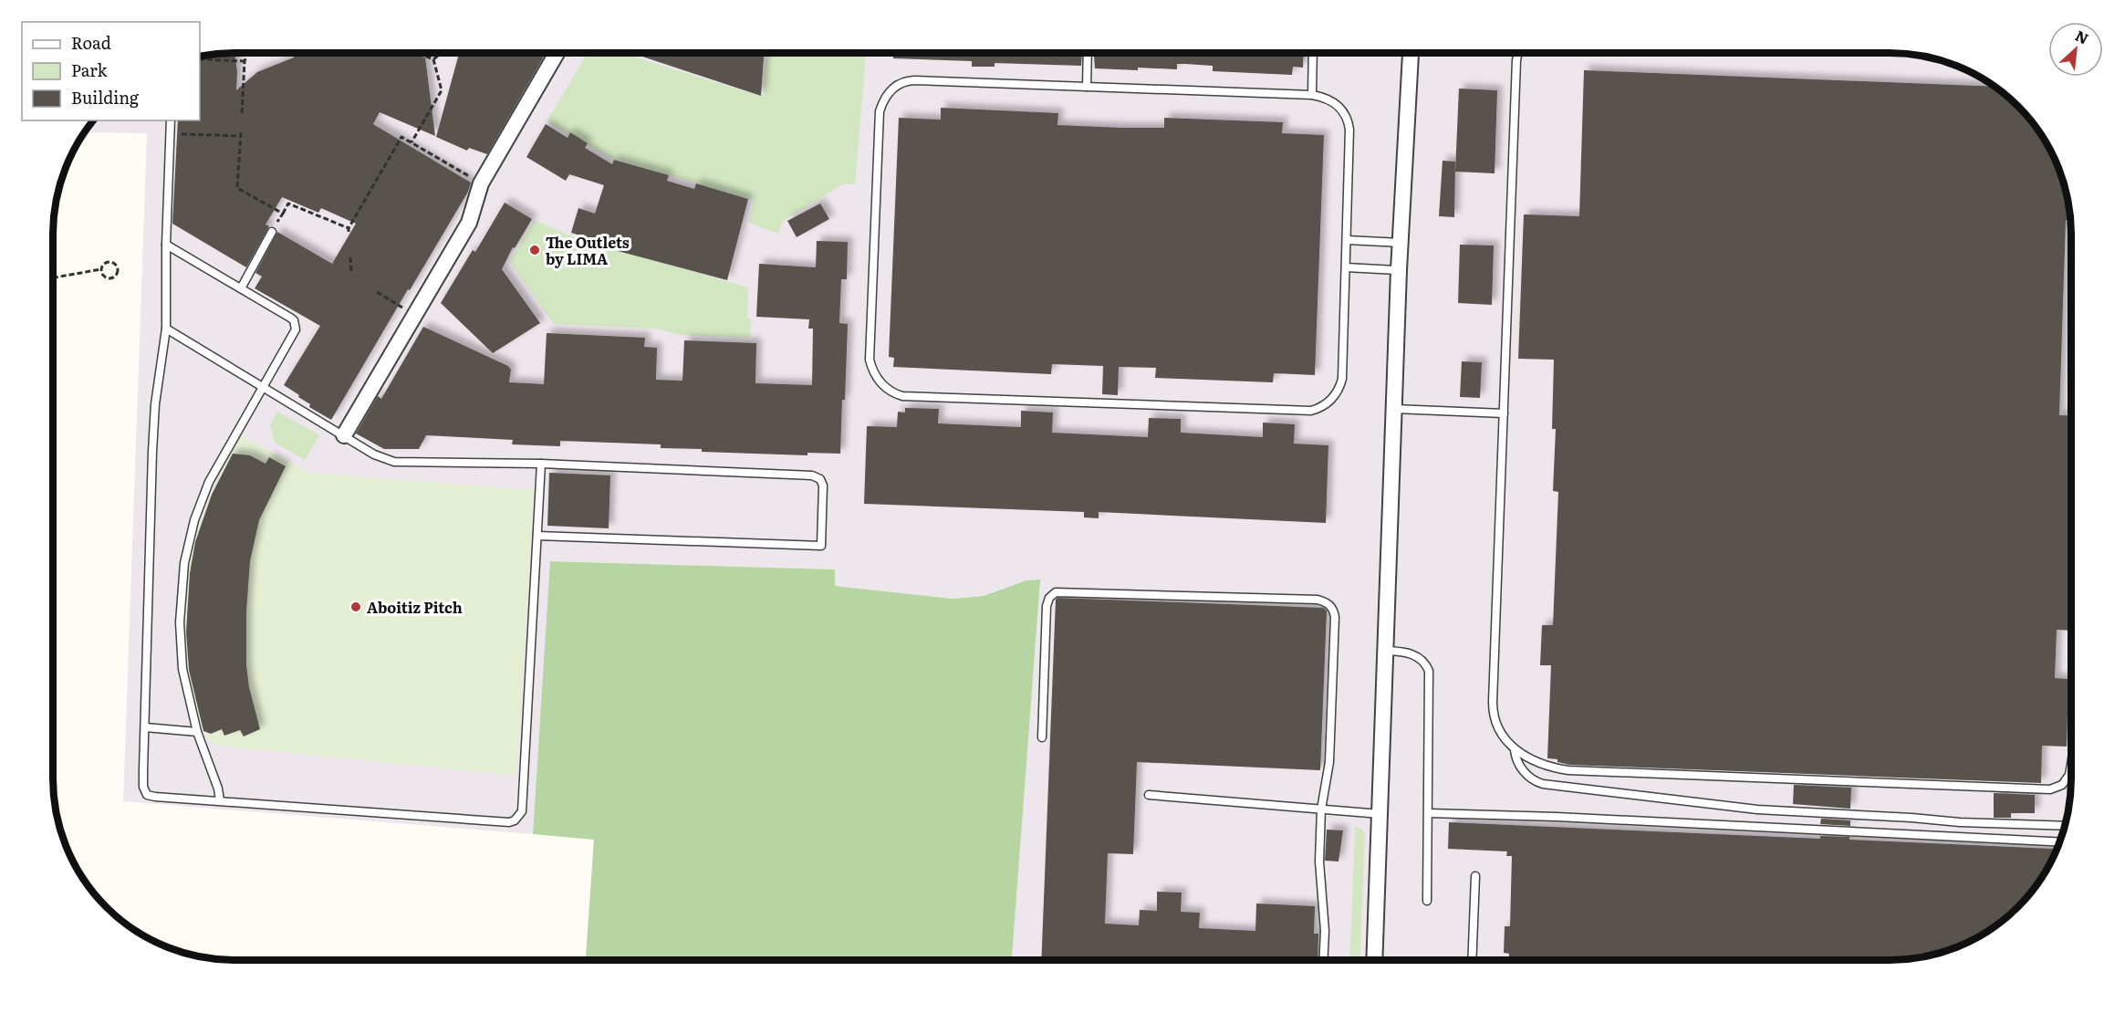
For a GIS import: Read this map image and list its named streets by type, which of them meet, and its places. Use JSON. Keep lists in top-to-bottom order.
{
  "places": ["The Outlets by LIMA", "Aboitiz Pitch"],
  "legend": ["Road", "Park", "Building"],
  "north": "top right"
}
